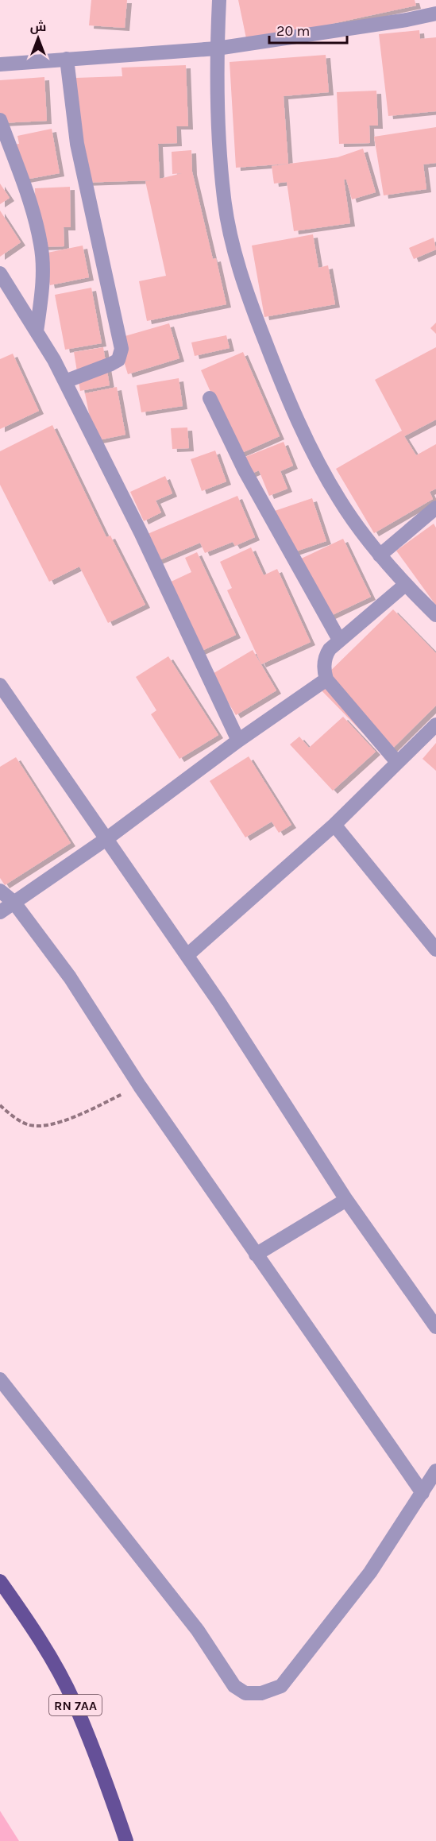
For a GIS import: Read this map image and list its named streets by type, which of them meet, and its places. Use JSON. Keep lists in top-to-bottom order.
{
  "streets": {
    "main road": ["RN 7AA"]
  },
  "scale_bar": "20 m",
  "north": "top"
}
